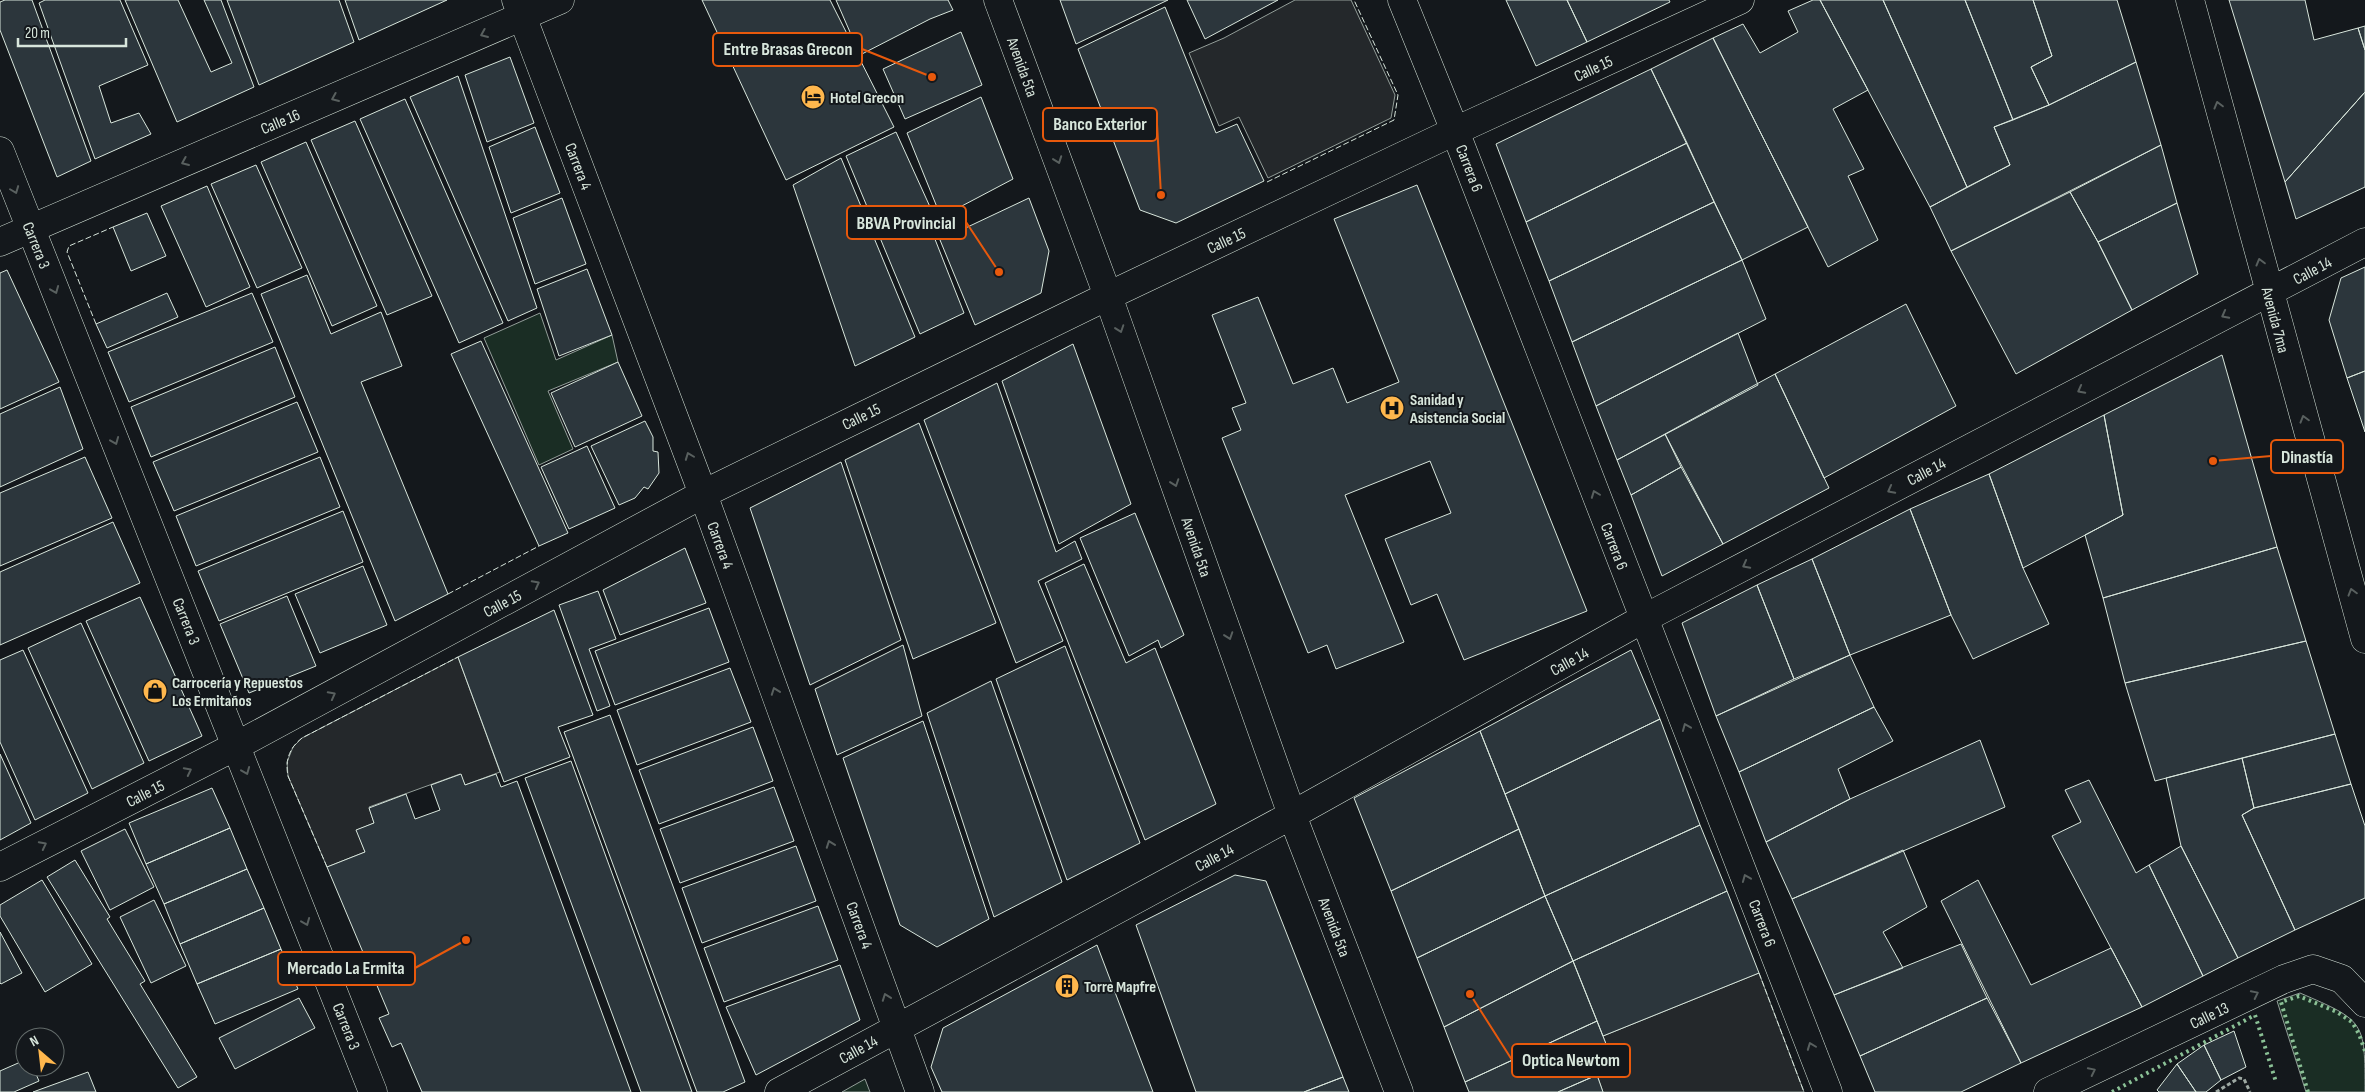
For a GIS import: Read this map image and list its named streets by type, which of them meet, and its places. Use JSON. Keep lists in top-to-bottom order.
{
  "streets": {
    "street": [
      "Avenida 5ta",
      "Calle 15",
      "Calle 16",
      "Carrera 4",
      "Carrera 6",
      "Carrera 3",
      "Calle 14",
      "Avenida 7ma",
      "Calle 13"
    ]
  },
  "crossings": [
    ["Avenida 5ta", "Calle 15"],
    ["Avenida 5ta", "Calle 14"],
    ["Calle 15", "Carrera 4"],
    ["Calle 15", "Carrera 6"],
    ["Calle 15", "Carrera 3"],
    ["Calle 16", "Carrera 4"],
    ["Calle 16", "Carrera 3"],
    ["Carrera 4", "Calle 14"],
    ["Carrera 6", "Calle 14"],
    ["Calle 14", "Avenida 7ma"]
  ],
  "one_way": [
    "Avenida 5ta",
    "Calle 15",
    "Calle 16",
    "Carrera 4",
    "Carrera 6",
    "Carrera 3",
    "Calle 14",
    "Avenida 7ma",
    "Calle 13"
  ],
  "places": {
    "other": [
      "Entre Brasas Grecon",
      "Banco Exterior",
      "BBVA Provincial",
      "Dinastía",
      "Mercado La Ermita",
      "Optica Newtom"
    ],
    "hotel": ["Hotel Grecon"],
    "hospital": ["Sanidad y Asistencia Social"],
    "shop": ["Carrocería y Repuestos Los Ermitaños"],
    "building": ["Torre Mapfre"]
  },
  "scale_bar": "20 m",
  "north": "top left"
}
